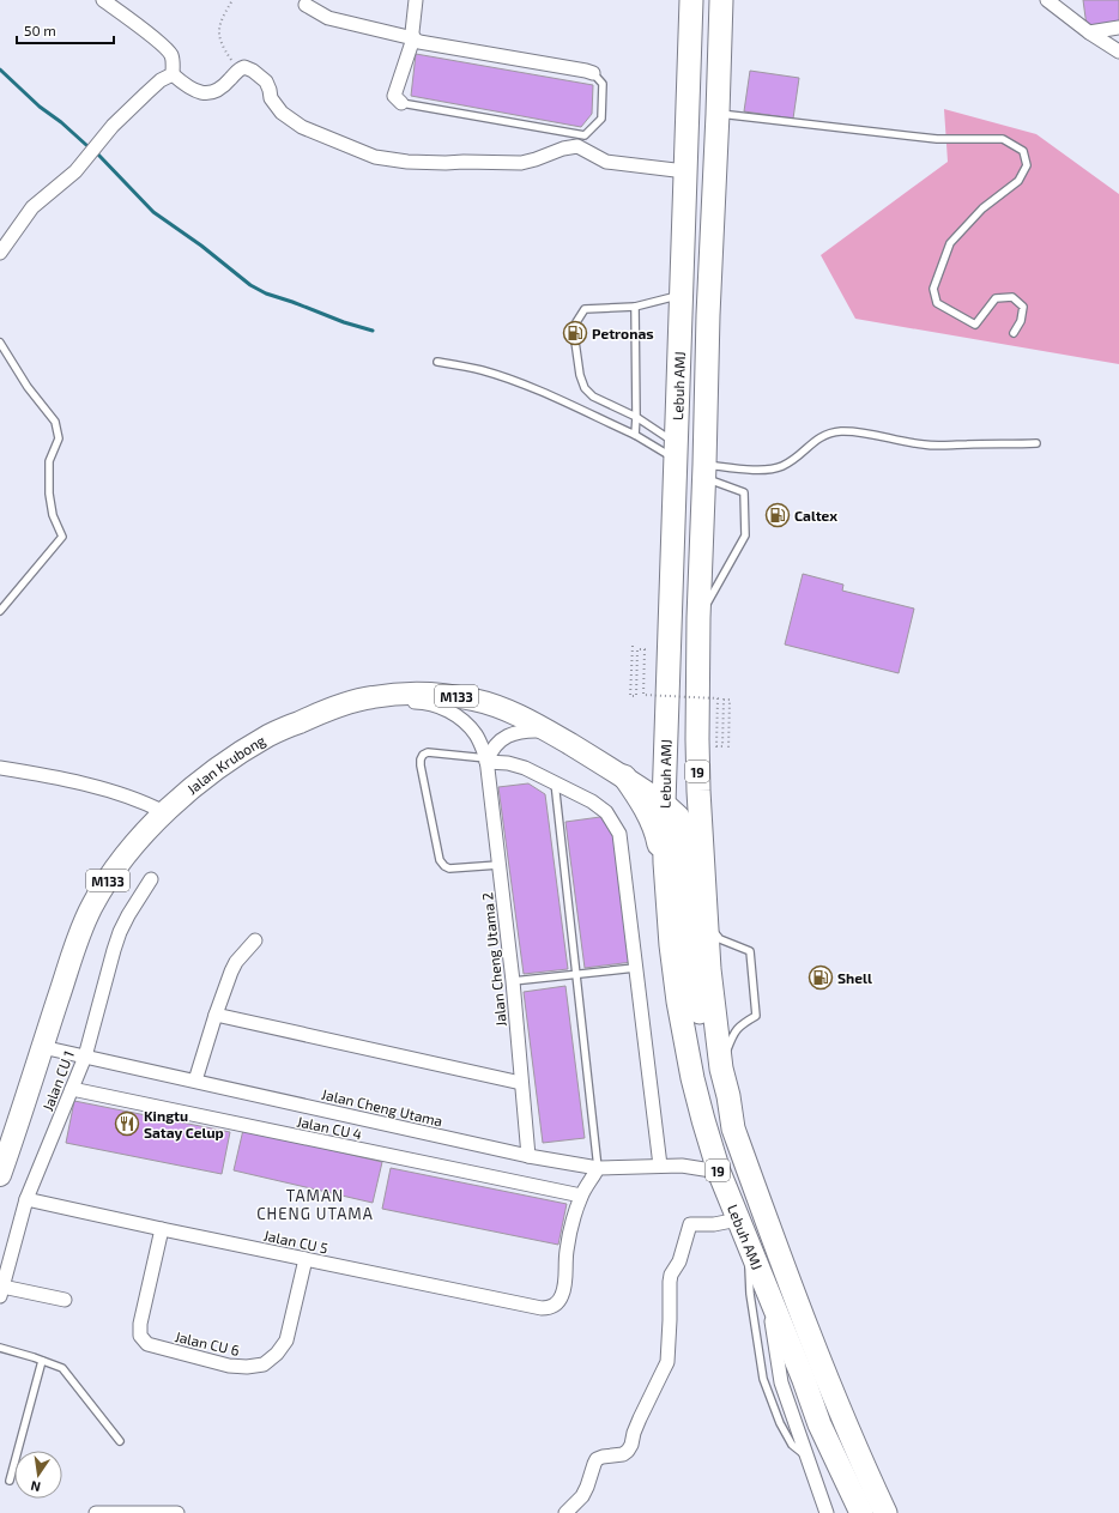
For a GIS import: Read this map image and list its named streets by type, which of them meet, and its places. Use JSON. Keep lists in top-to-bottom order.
{
  "streets": {
    "highway": ["Lebuh AMJ", "19"],
    "main road": ["M133", "Jalan Krubong"],
    "street": [
      "Jalan Cheng Utama 2",
      "Jalan CU 1",
      "Jalan Cheng Utama",
      "Jalan CU 4",
      "Jalan CU 5",
      "Jalan CU 6"
    ]
  },
  "crossings": [
    ["Lebuh AMJ", "Jalan Krubong"],
    ["Lebuh AMJ", "Jalan Cheng Utama"],
    ["Jalan Krubong", "Jalan Cheng Utama 2"],
    ["Jalan Krubong", "Jalan Cheng Utama"],
    ["Jalan Cheng Utama 2", "Jalan Cheng Utama"],
    ["Jalan CU 1", "Jalan Cheng Utama"],
    ["Jalan CU 1", "Jalan CU 4"],
    ["Jalan CU 1", "Jalan CU 5"],
    ["Jalan CU 4", "Jalan CU 5"],
    ["Jalan CU 5", "Jalan CU 6"]
  ],
  "districts": ["TAMAN CHENG UTAMA"],
  "places": {
    "fuel station": ["Petronas", "Caltex", "Shell"],
    "restaurant": ["Kingtu Satay Celup"]
  },
  "scale_bar": "50 m",
  "north": "bottom"
}
